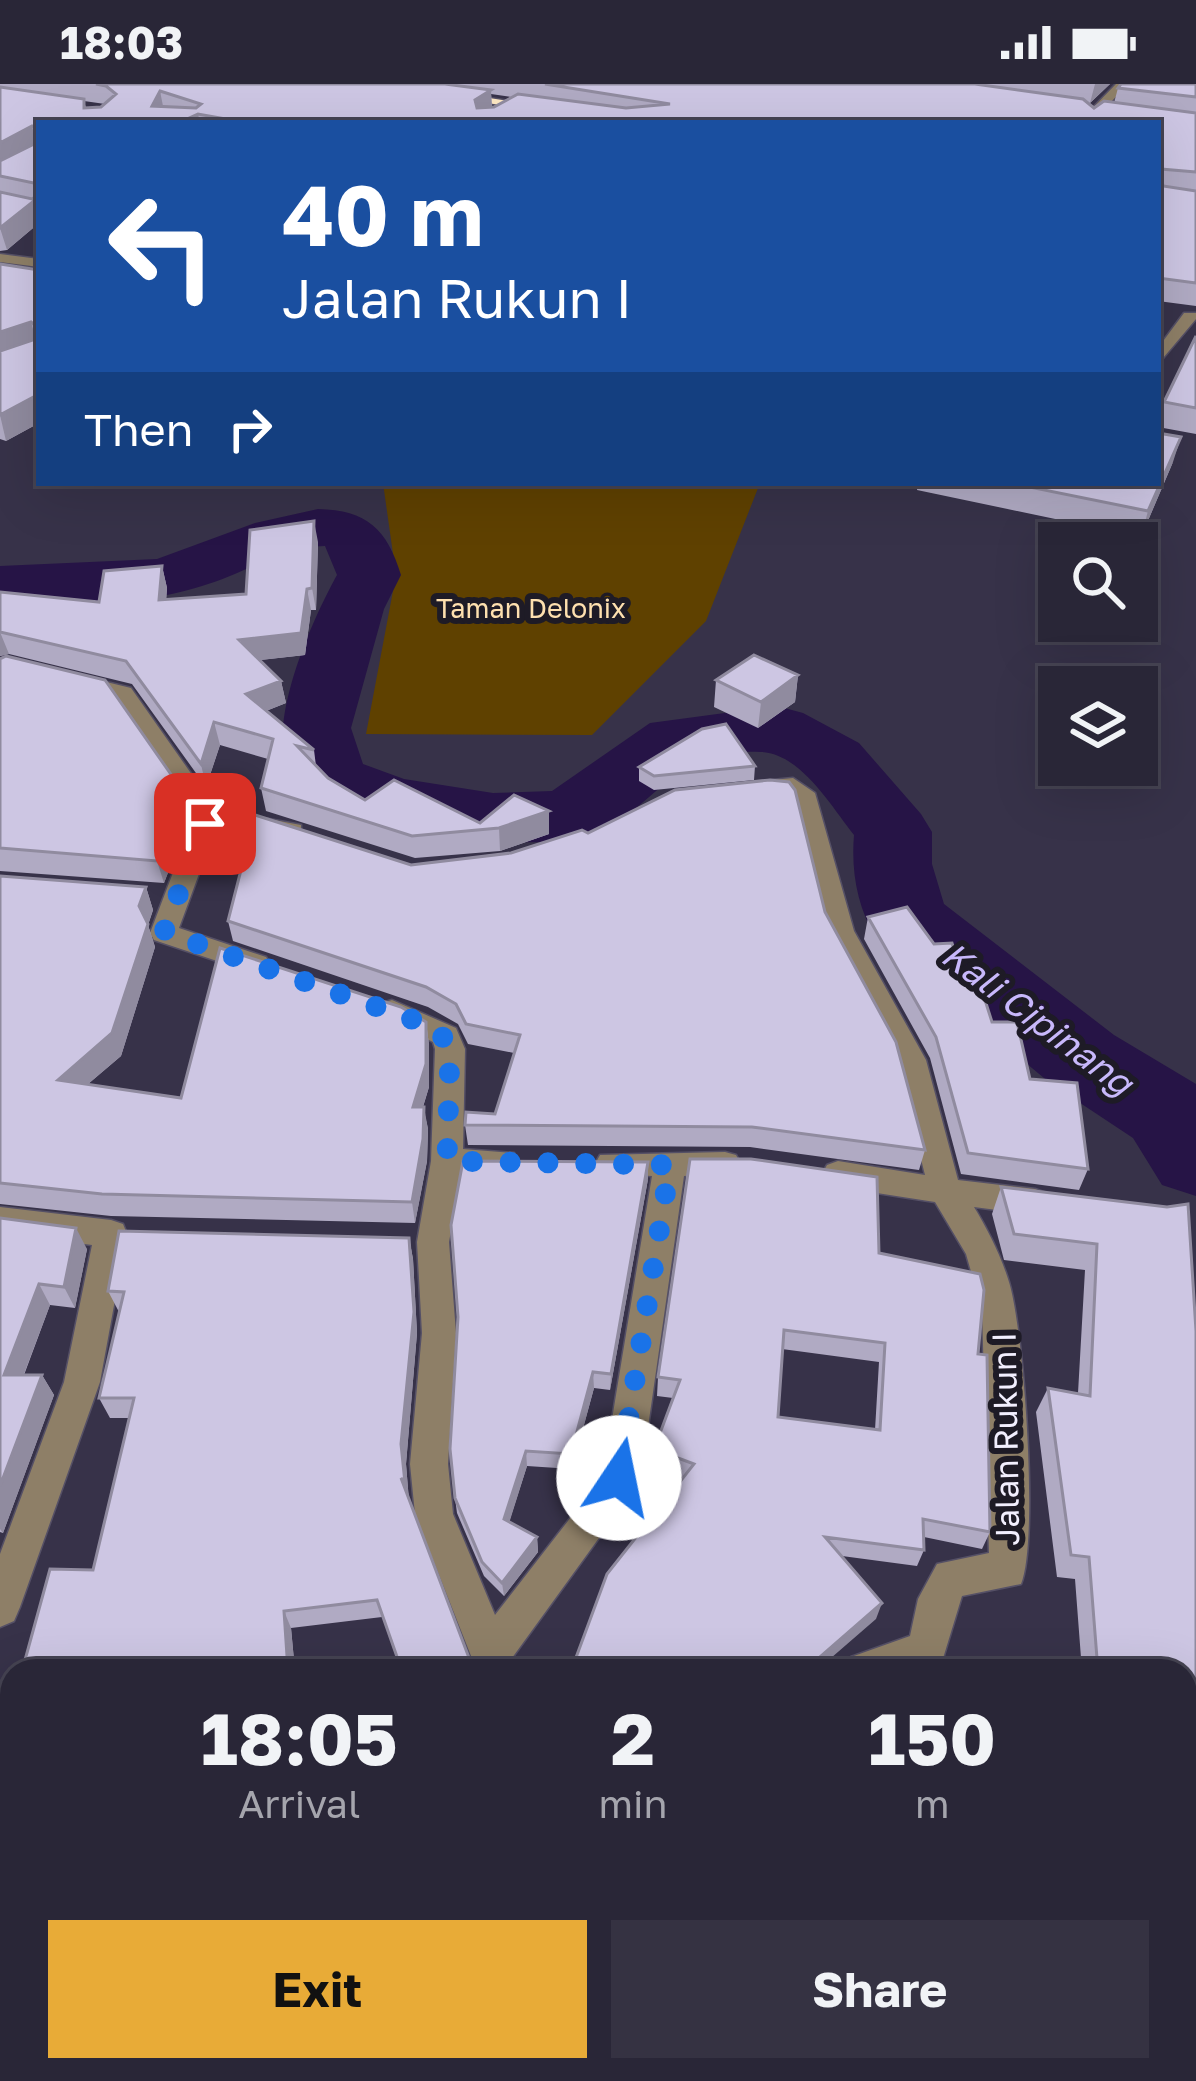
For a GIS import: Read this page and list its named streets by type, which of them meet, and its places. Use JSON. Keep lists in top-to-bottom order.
{
  "streets": {
    "street": ["Jalan Rukun I"]
  },
  "water": ["Kali Cipinang"],
  "parks": ["Taman Delonix"],
  "page": {
    "status": "18:03",
    "turn": ["40 m", "Jalan Rukun I"],
    "then": "Then",
    "eta": [
      "18:05",
      "Arrival",
      "2",
      "min",
      "150",
      "m"
    ],
    "buttons": ["Exit", "Share"]
  }
}
